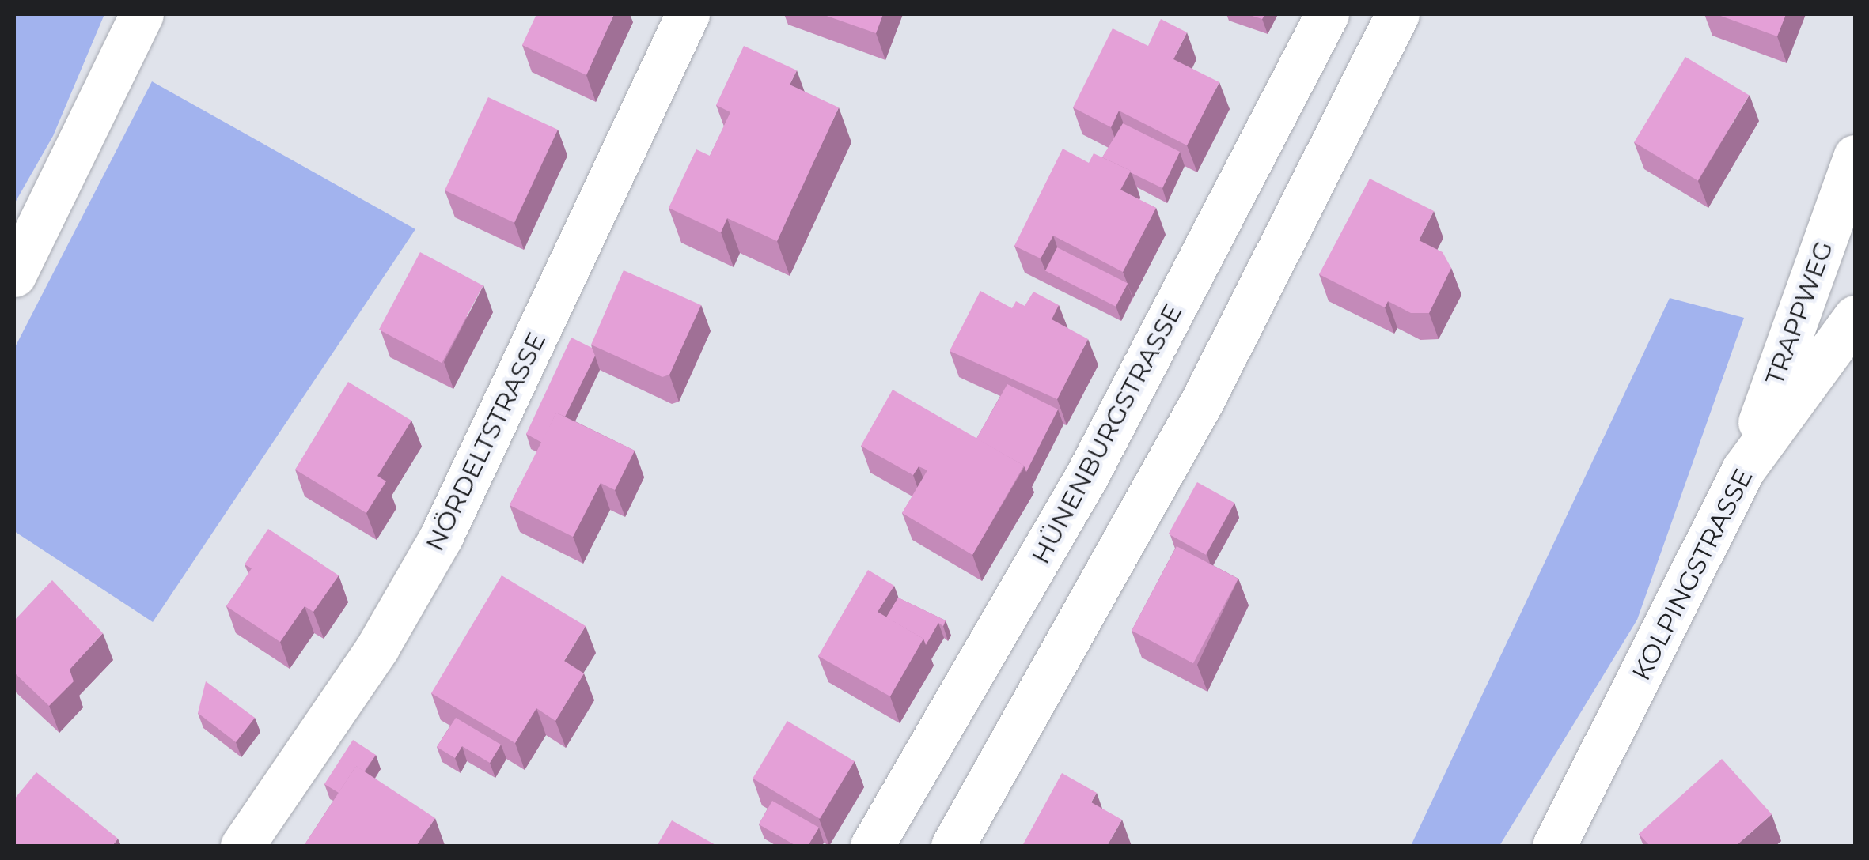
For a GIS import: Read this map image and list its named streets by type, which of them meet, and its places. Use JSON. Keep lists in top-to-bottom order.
{
  "streets": {
    "street": [
      "TRAPPWEG",
      "HÜNENBURGSTRASSE",
      "NÖRDELTSTRASSE",
      "KOLPINGSTRASSE"
    ]
  },
  "crossings": [
    ["TRAPPWEG", "KOLPINGSTRASSE"]
  ]
}
